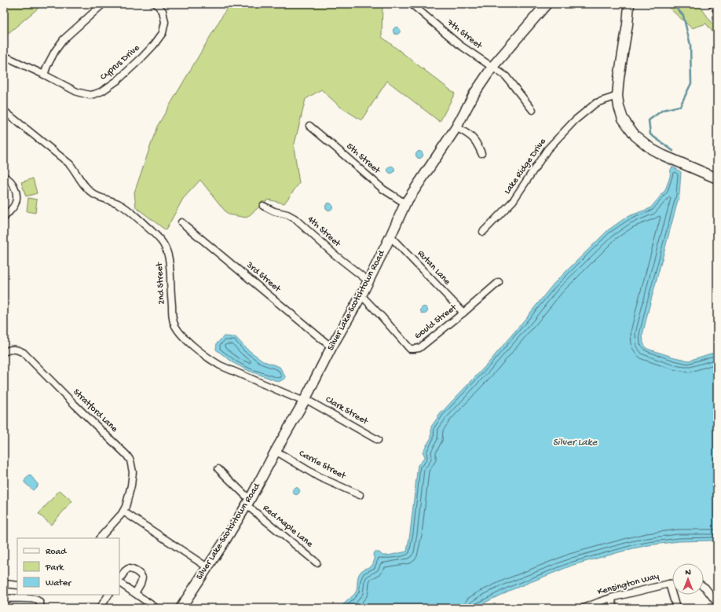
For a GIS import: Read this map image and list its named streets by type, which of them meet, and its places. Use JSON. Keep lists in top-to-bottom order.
{
  "streets": {
    "street": [
      "7th Street",
      "Cyprus Drive",
      "5th Street",
      "Lake Ridge Drive",
      "4th Street",
      "Rutan Lane",
      "3rd Street",
      "2nd Street",
      "Silver Lake-Scotchtown Road",
      "Gould Street",
      "Stratford Lane",
      "Clark Street",
      "Carrie Street",
      "Red Maple Lane",
      "Kensington Way"
    ]
  },
  "crossings": [
    ["7th Street", "Silver Lake-Scotchtown Road"],
    ["5th Street", "Silver Lake-Scotchtown Road"],
    ["4th Street", "Silver Lake-Scotchtown Road"],
    ["Rutan Lane", "Silver Lake-Scotchtown Road"],
    ["Rutan Lane", "Gould Street"],
    ["3rd Street", "Silver Lake-Scotchtown Road"],
    ["2nd Street", "Silver Lake-Scotchtown Road"],
    ["2nd Street", "Clark Street"],
    ["Silver Lake-Scotchtown Road", "Gould Street"],
    ["Silver Lake-Scotchtown Road", "Clark Street"],
    ["Silver Lake-Scotchtown Road", "Carrie Street"],
    ["Silver Lake-Scotchtown Road", "Red Maple Lane"]
  ],
  "water": ["Silver Lake"],
  "legend": ["Road", "Park", "Water"],
  "north": "top"
}
